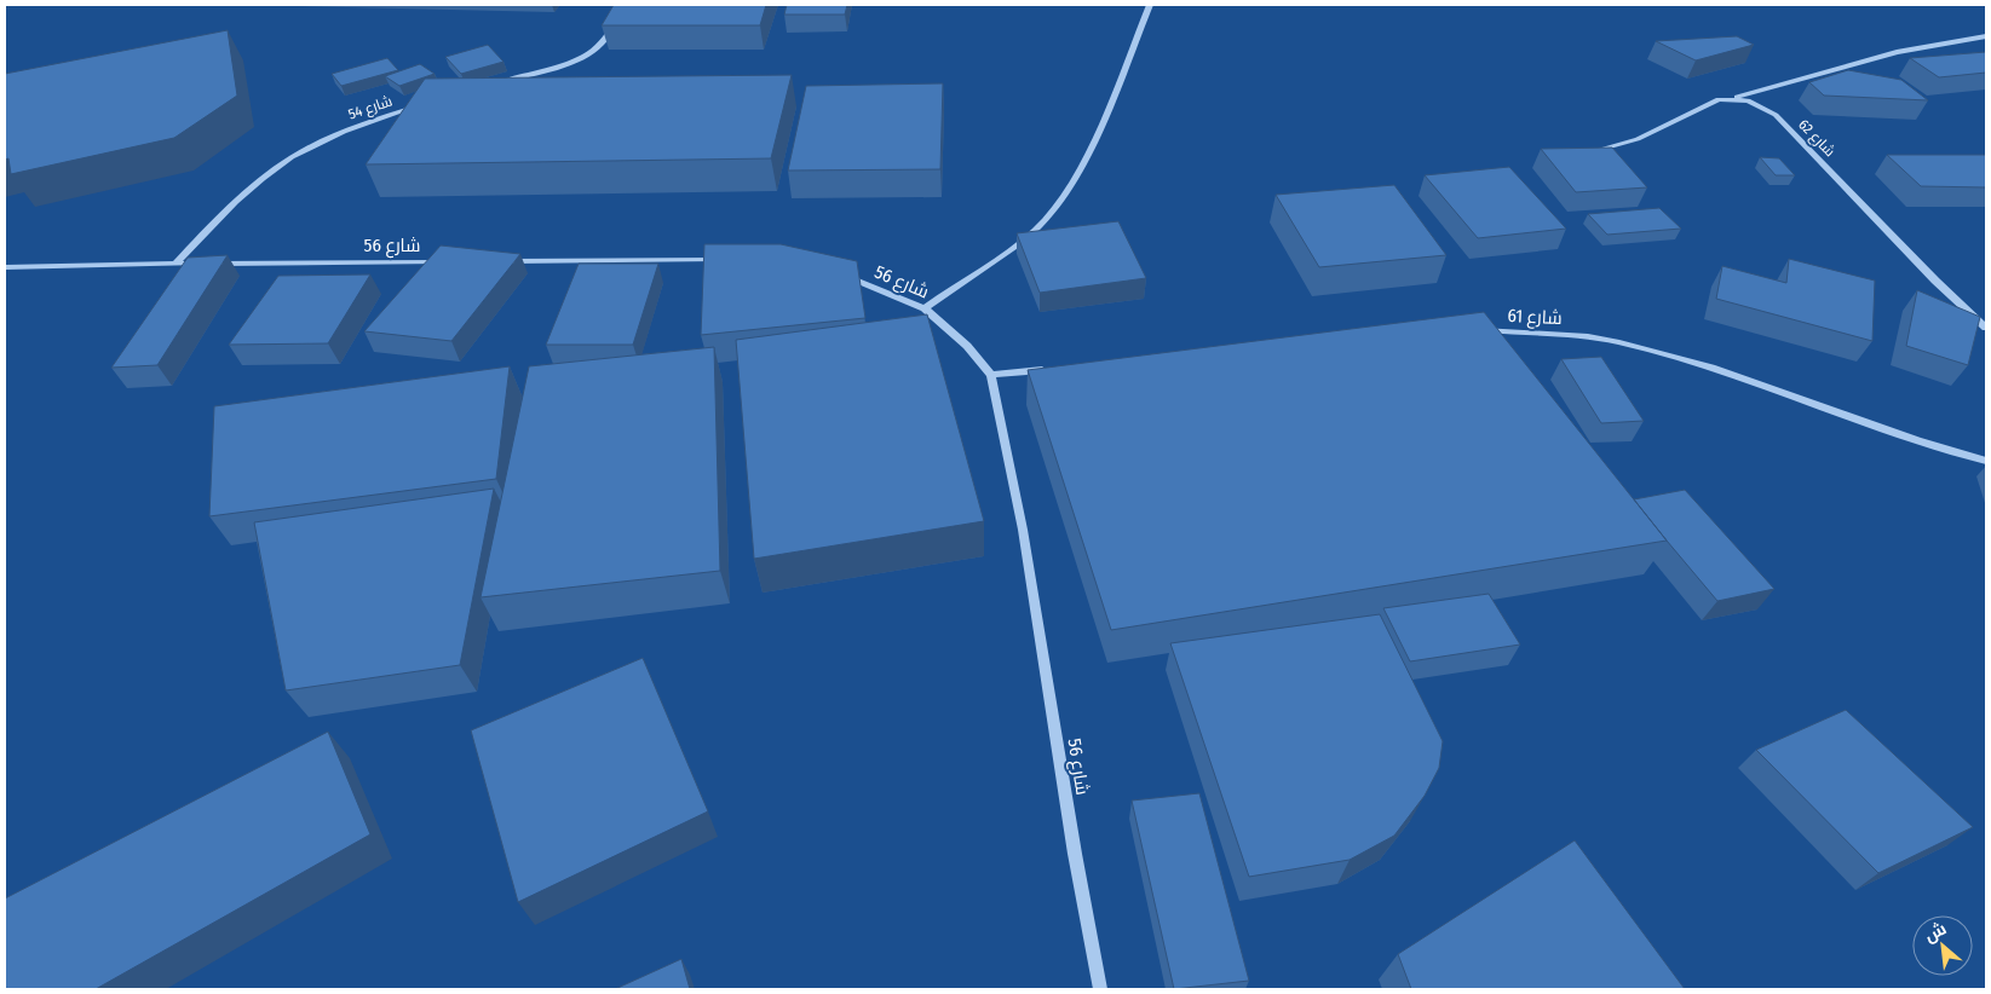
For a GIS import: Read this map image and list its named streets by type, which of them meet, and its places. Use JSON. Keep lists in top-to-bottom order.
{
  "streets": {
    "street": [
      "شارع 54",
      "شارع 62",
      "شارع 56",
      "شارع 61"
    ]
  },
  "crossings": [
    ["شارع 54", "شارع 56"]
  ],
  "north": "top left"
}
